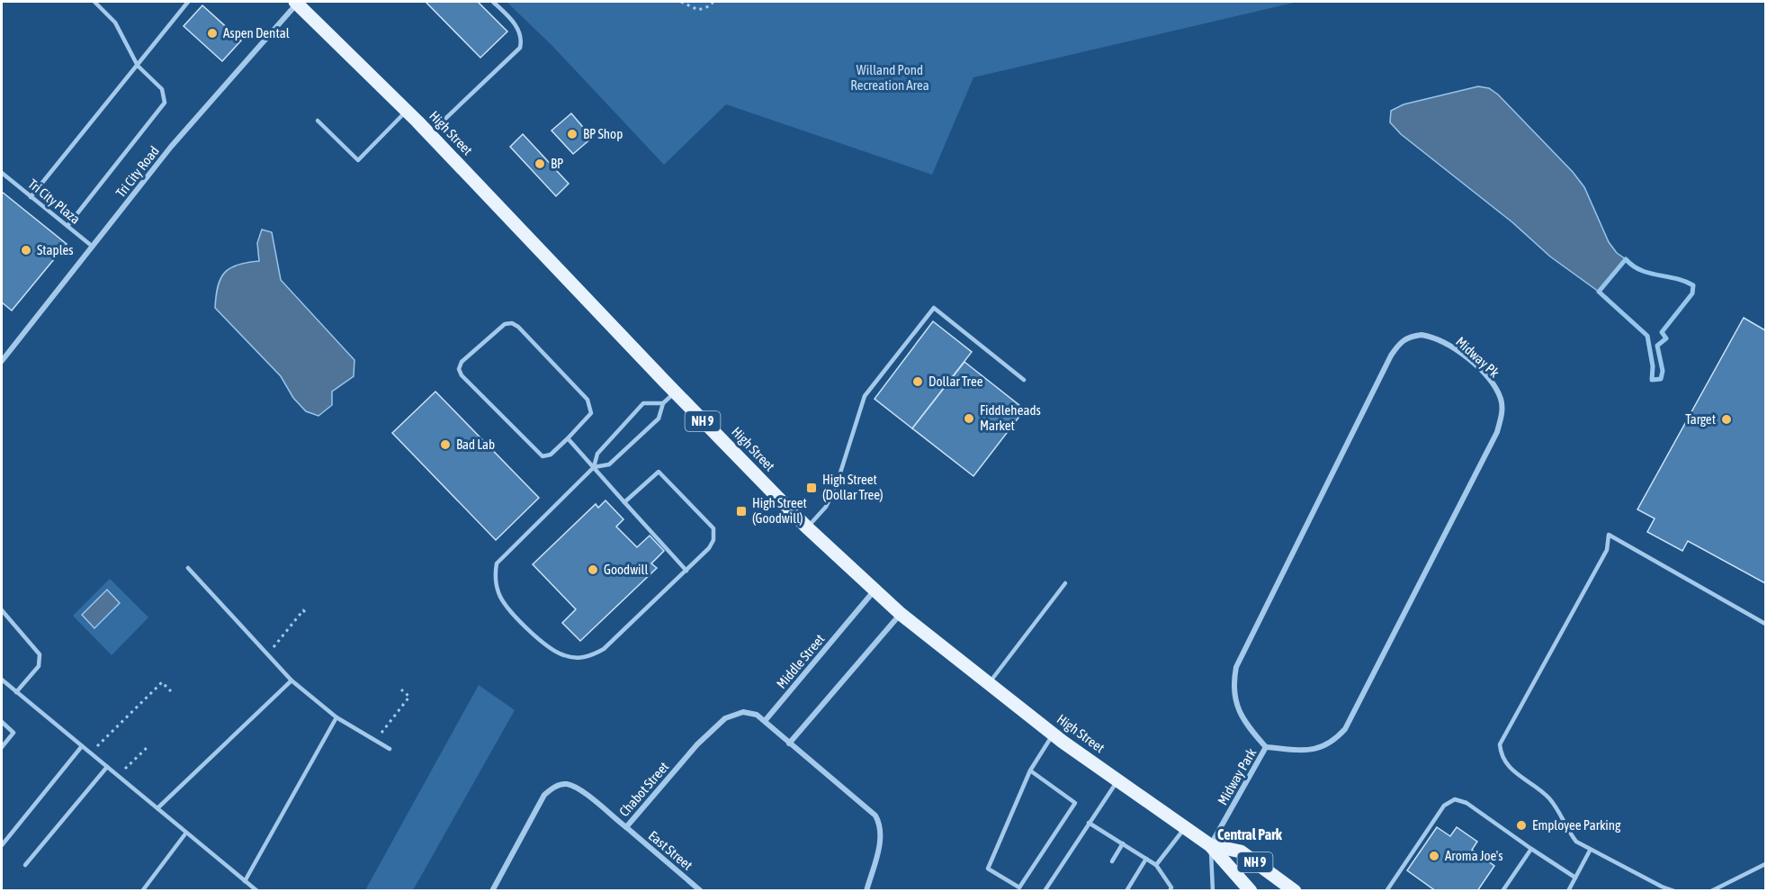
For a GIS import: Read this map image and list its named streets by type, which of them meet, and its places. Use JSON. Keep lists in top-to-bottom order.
{
  "streets": {
    "main road": ["High Street", "NH 9"],
    "street": [
      "Tri City Road",
      "Midway Pk",
      "Middle Street",
      "Midway Park",
      "Chabot Street",
      "East Street"
    ],
    "lane": ["Tri City Plaza"]
  },
  "crossings": [
    ["High Street", "Tri City Road"],
    ["High Street", "Middle Street"],
    ["High Street", "Midway Park"],
    ["Tri City Road", "Tri City Plaza"],
    ["Midway Pk", "Midway Park"],
    ["Middle Street", "Chabot Street"],
    ["Chabot Street", "East Street"]
  ],
  "districts": ["Central Park"],
  "parks": ["Willand Pond Recreation Area"],
  "places": {
    "other": [
      "Aspen Dental",
      "BP Shop",
      "BP",
      "Staples",
      "Dollar Tree",
      "Fiddleheads Market",
      "Target",
      "Bad Lab",
      "Goodwill",
      "Employee Parking",
      "Aroma Joe's"
    ],
    "transit": ["High Street (Dollar Tree)", "High Street (Goodwill)"]
  }
}
